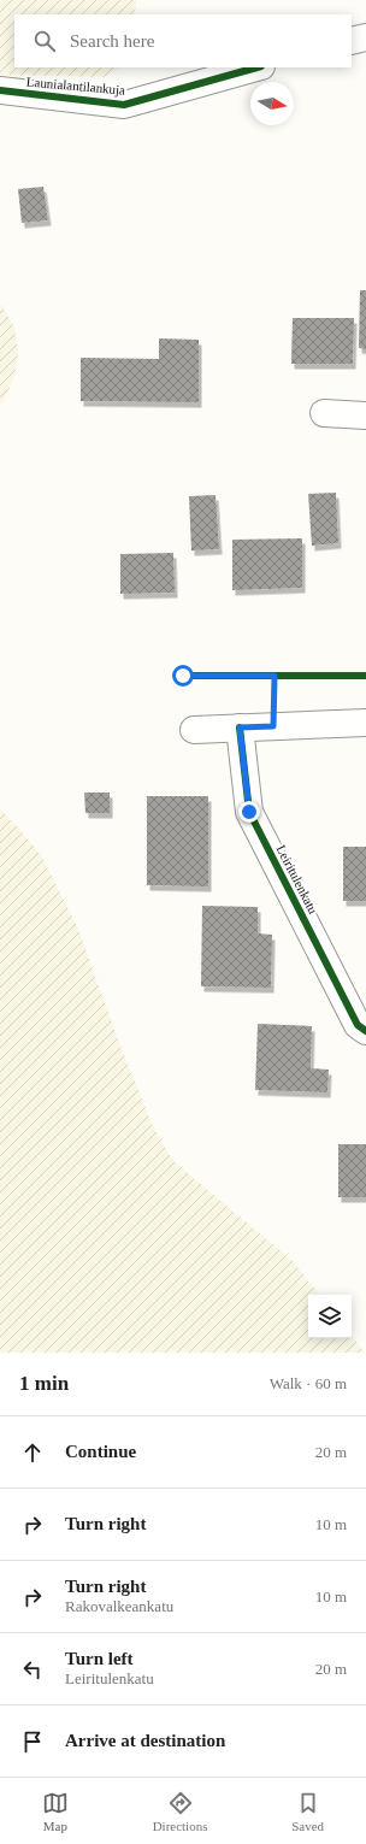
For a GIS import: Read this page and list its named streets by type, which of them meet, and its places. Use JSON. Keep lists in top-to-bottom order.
{
  "streets": {
    "street": ["Launialantilankuja", "Leiritulenkatu"]
  },
  "north": "right",
  "page": {
    "search": "Search here",
    "heading": ["1 min", "Walk · 60 m"],
    "list": [
      ["Continue", "20 m"],
      ["Turn right", "10 m"],
      ["Turn right", "Rakovalkeankatu", "10 m"],
      ["Turn left", "Leiritulenkatu", "20 m"],
      "Arrive at destination"
    ],
    "nav": ["Map", "Directions", "Saved"]
  }
}
